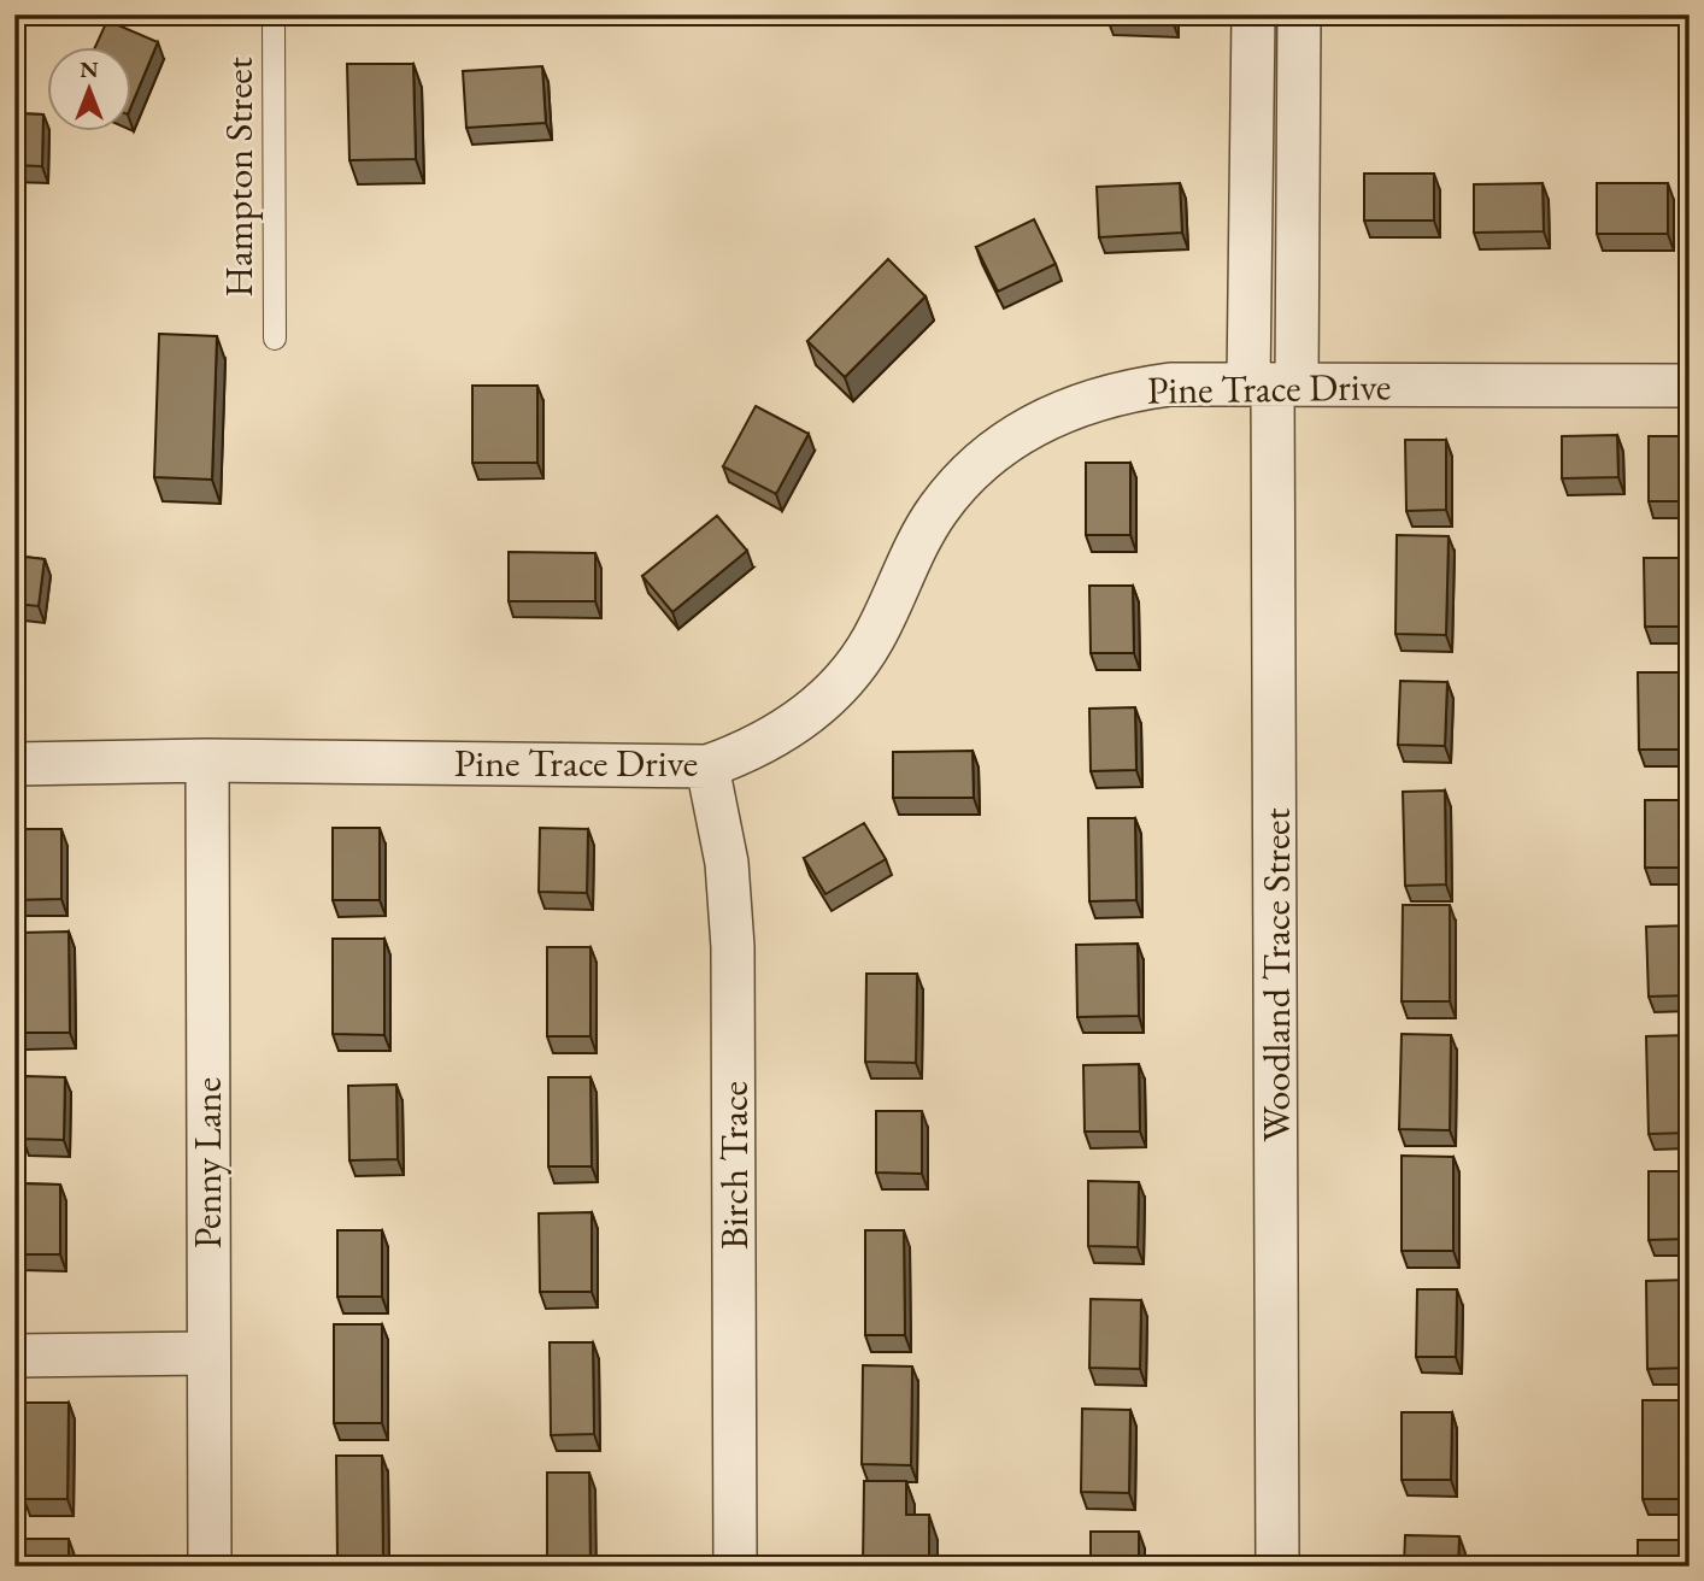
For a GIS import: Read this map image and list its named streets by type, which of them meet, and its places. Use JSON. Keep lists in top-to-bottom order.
{
  "streets": {
    "street": [
      "Pine Trace Drive",
      "Woodland Trace Street",
      "Penny Lane",
      "Birch Trace"
    ],
    "lane": ["Hampton Street"]
  },
  "crossings": [
    ["Pine Trace Drive", "Woodland Trace Street"],
    ["Pine Trace Drive", "Penny Lane"],
    ["Pine Trace Drive", "Birch Trace"]
  ],
  "north": "top"
}
